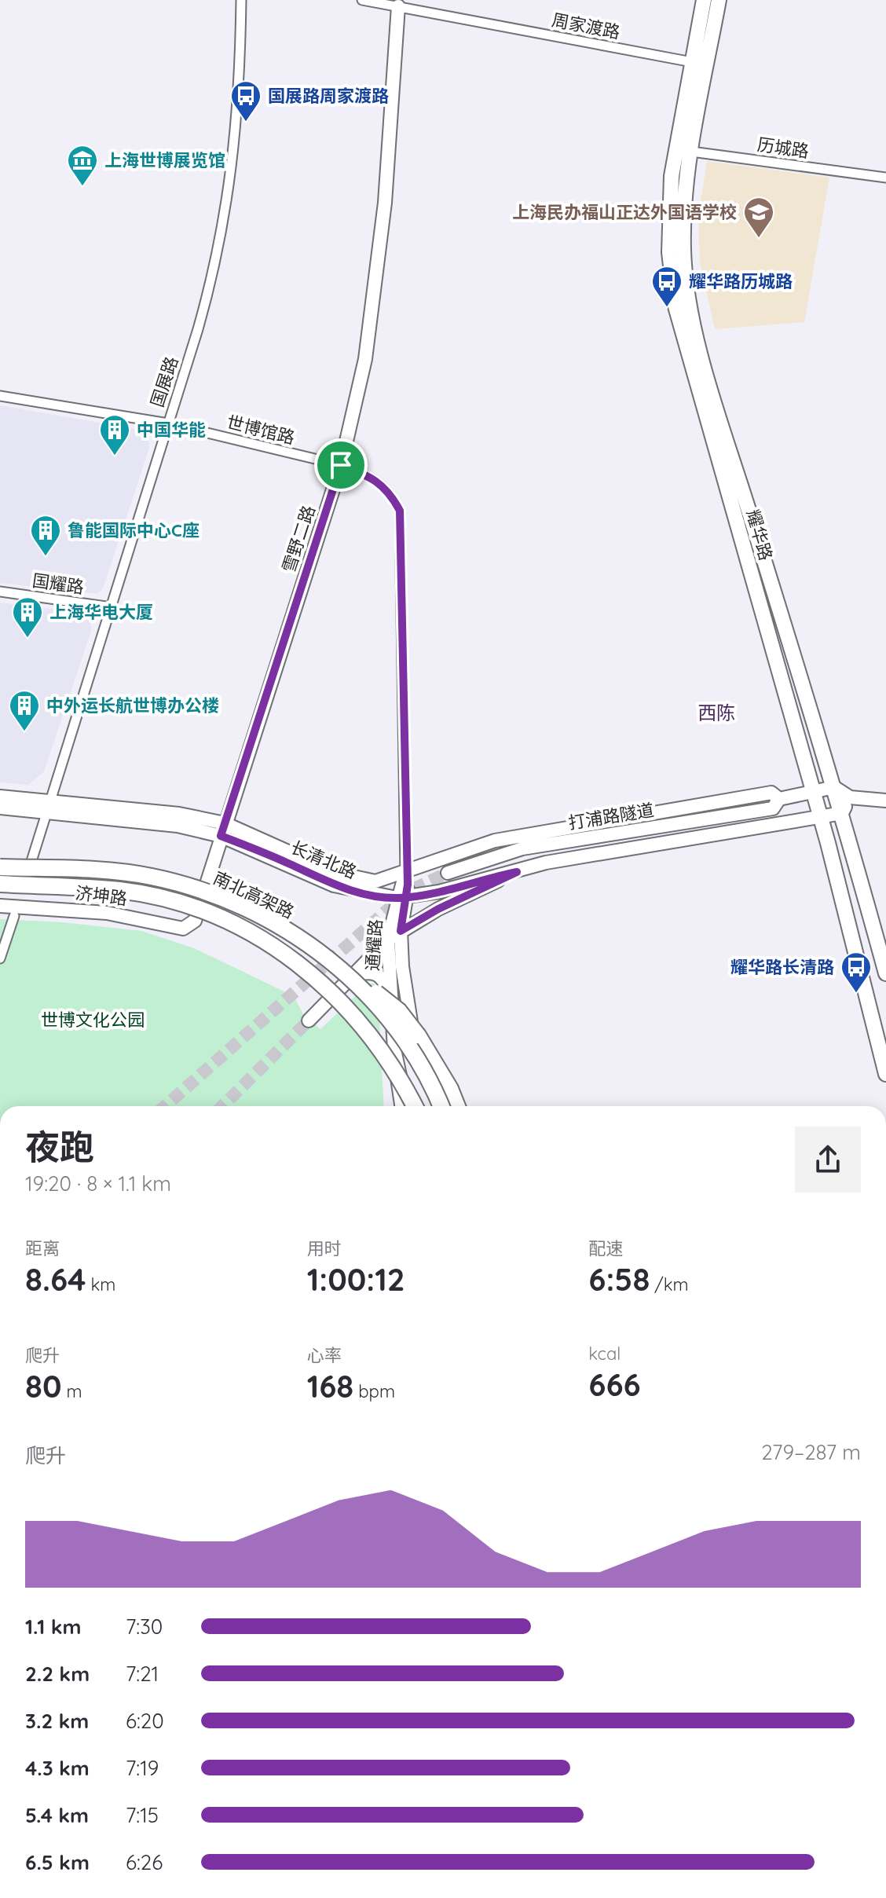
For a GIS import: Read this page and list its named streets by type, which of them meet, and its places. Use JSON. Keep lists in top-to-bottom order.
{
  "streets": {
    "highway": ["南北高架路"],
    "main road": [
      "耀华路",
      "雪野二路",
      "打浦路隧道",
      "长清北路",
      "济坤路",
      "通耀路"
    ],
    "street": [
      "周家渡路",
      "历城路",
      "国展路",
      "世博馆路",
      "国耀路"
    ]
  },
  "crossings": [
    ["周家渡路", "耀华路"],
    ["周家渡路", "雪野二路"],
    ["历城路", "耀华路"],
    ["国展路", "世博馆路"],
    ["国展路", "国耀路"],
    ["国展路", "长清北路"],
    ["国展路", "济坤路"],
    ["世博馆路", "雪野二路"],
    ["世博馆路", "长清北路"],
    ["世博馆路", "通耀路"],
    ["耀华路", "长清北路"],
    ["雪野二路", "长清北路"],
    ["雪野二路", "济坤路"],
    ["打浦路隧道", "长清北路"],
    ["长清北路", "通耀路"]
  ],
  "districts": ["西陈"],
  "parks": ["世博文化公园"],
  "places": {
    "bus stop": ["国展路周家渡路", "耀华路历城路", "耀华路长清路"],
    "museum": ["上海世博展览馆"],
    "school or university": ["上海民办福山正达外国语学校"],
    "building": [
      "中国华能",
      "鲁能国际中心C座",
      "上海华电大厦",
      "中外运长航世博办公楼"
    ]
  },
  "page": {
    "heading": ["夜跑", "19:20 · 8 × 1.1 km"],
    "stats": [
      ["距离", "8.64 km"],
      ["用时", "1:00:12"],
      ["配速", "6:58 /km"],
      ["爬升", "80 m"],
      ["心率", "168 bpm"],
      ["kcal", "666"]
    ],
    "chart": ["爬升", "279–287 m"],
    "list": [
      {
        "name": "1.1 km",
        "note": "7:30"
      },
      {
        "name": "2.2 km",
        "note": "7:21"
      },
      {
        "name": "3.2 km",
        "note": "6:20"
      },
      {
        "name": "4.3 km",
        "note": "7:19"
      },
      {
        "name": "5.4 km",
        "note": "7:15"
      },
      {
        "name": "6.5 km",
        "note": "6:26"
      }
    ]
  }
}
